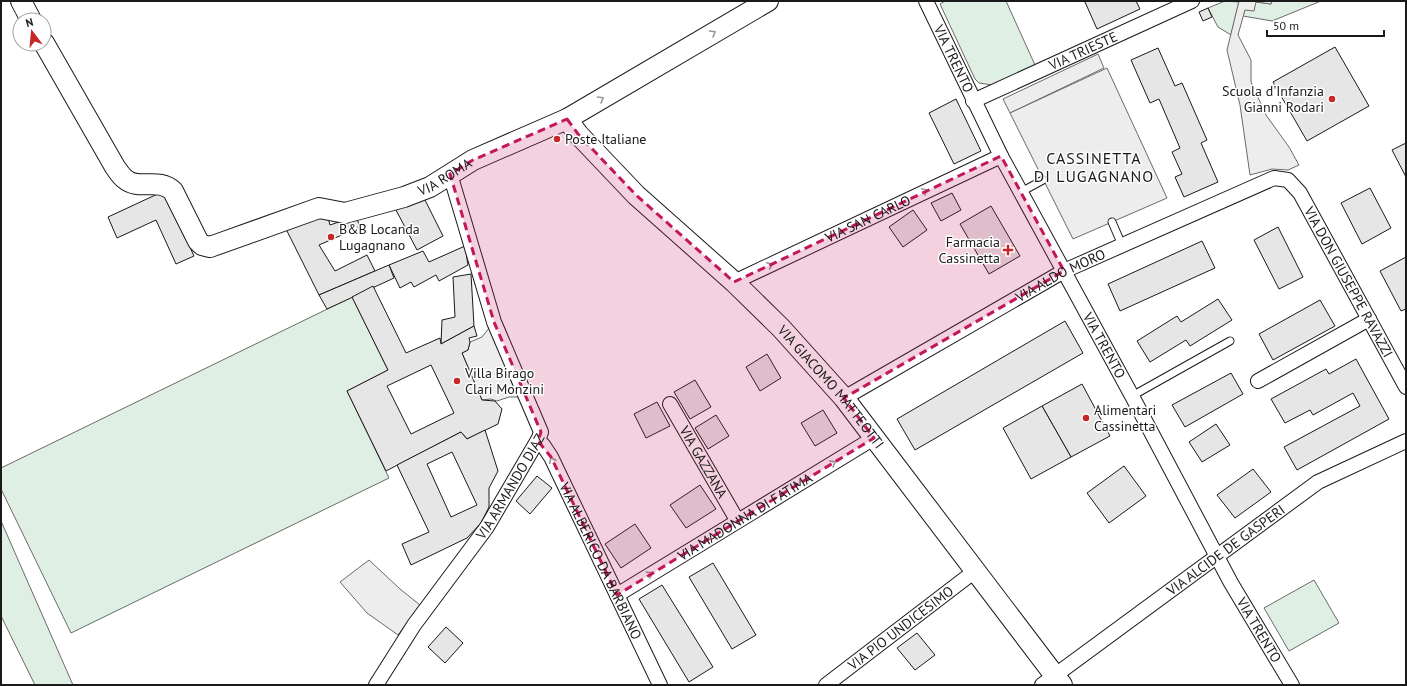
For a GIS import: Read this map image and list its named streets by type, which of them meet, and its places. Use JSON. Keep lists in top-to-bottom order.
{
  "streets": {
    "street": [
      "VIA TRIESTE",
      "VIA TRENTO",
      "VIA ROMA",
      "VIA SAN CARLO",
      "VIA ALDO MORO",
      "VIA DON GIUSEPPE RAVAZZI",
      "VIA GIACOMO MATTEOTTI",
      "VIA GAZZANA",
      "VIA ARMANDO DIAZ",
      "VIA MADONNA DI FATIMA",
      "VIA ALCIDE DE GASPERI",
      "VIA ALBERICO DA BARBIANO",
      "VIA PIO UNDICESIMO"
    ]
  },
  "crossings": [
    ["VIA TRIESTE", "VIA TRENTO"],
    ["VIA TRENTO", "VIA SAN CARLO"],
    ["VIA TRENTO", "VIA ALDO MORO"],
    ["VIA TRENTO", "VIA ALCIDE DE GASPERI"],
    ["VIA ROMA", "VIA GIACOMO MATTEOTTI"],
    ["VIA ROMA", "VIA ARMANDO DIAZ"],
    ["VIA SAN CARLO", "VIA GIACOMO MATTEOTTI"],
    ["VIA ALDO MORO", "VIA DON GIUSEPPE RAVAZZI"],
    ["VIA ALDO MORO", "VIA GIACOMO MATTEOTTI"],
    ["VIA GIACOMO MATTEOTTI", "VIA MADONNA DI FATIMA"],
    ["VIA GIACOMO MATTEOTTI", "VIA ALCIDE DE GASPERI"],
    ["VIA GIACOMO MATTEOTTI", "VIA PIO UNDICESIMO"],
    ["VIA GAZZANA", "VIA MADONNA DI FATIMA"],
    ["VIA ARMANDO DIAZ", "VIA ALBERICO DA BARBIANO"],
    ["VIA MADONNA DI FATIMA", "VIA ALBERICO DA BARBIANO"]
  ],
  "one_way": ["VIA SAN CARLO", "VIA MADONNA DI FATIMA", "VIA ALBERICO DA BARBIANO"],
  "districts": ["CASSINETTA DI LUGAGNANO"],
  "places": {
    "other": [
      "Scuola d'Infanzia Gianni Rodari",
      "Poste Italiane",
      "B&B Locanda Lugagnano",
      "Villa Birago Clari Monzini",
      "Alimentari Cassinetta"
    ],
    "health": ["Farmacia Cassinetta"]
  },
  "scale_bar": "50 m",
  "north": "top"
}
